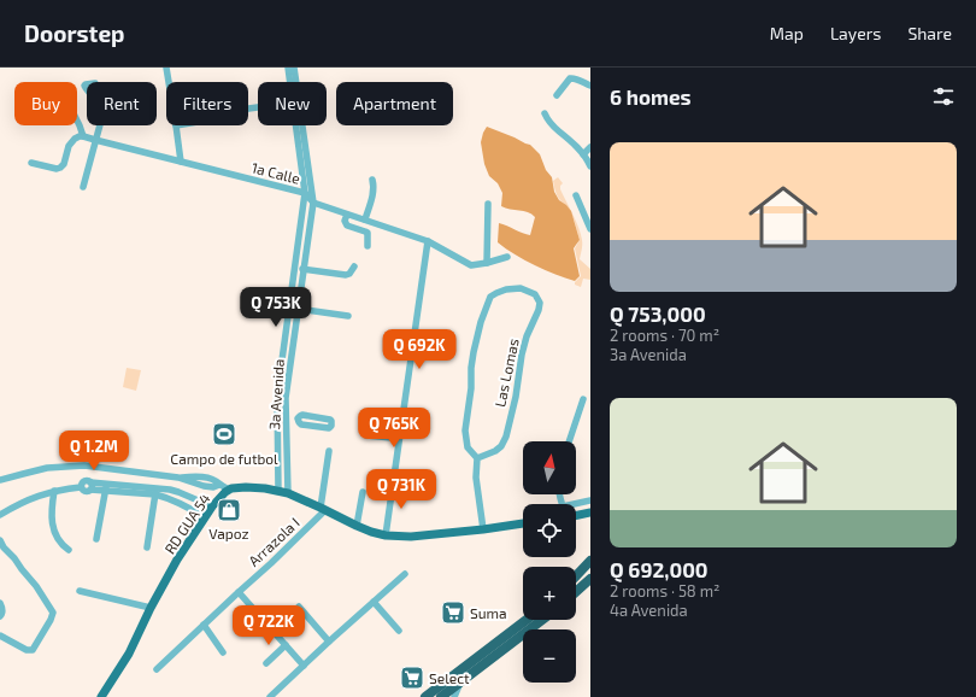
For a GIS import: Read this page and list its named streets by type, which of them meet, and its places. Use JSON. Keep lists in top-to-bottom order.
{
  "streets": {
    "main road": ["RD GUA 54"],
    "street": [
      "1a Calle",
      "Las Lomas",
      "3a Avenida",
      "Arrazola I"
    ]
  },
  "crossings": [
    ["1a Calle", "3a Avenida"],
    ["Las Lomas", "RD GUA 54"],
    ["3a Avenida", "RD GUA 54"],
    ["RD GUA 54", "Arrazola I"]
  ],
  "places": {
    "sports": ["Campo de futbol"],
    "shop": ["Vapoz"],
    "supermarket": ["Suma", "Select"]
  },
  "north": "top",
  "page": {
    "header": "Doorstep",
    "nav": ["Map", "Layers", "Share"],
    "heading": "6 homes",
    "chip": [
      "Buy",
      "Rent",
      "Filters",
      "New",
      "Apartment"
    ],
    "list": [
      {
        "name": "Q 753,000",
        "note": "2 rooms · 70 m² · 3a Avenida"
      },
      {
        "name": "Q 692,000",
        "note": "2 rooms · 58 m² · 4a Avenida"
      }
    ],
    "price": [
      "Q 753K",
      "Q 692K",
      "Q 765K",
      "Q 1.2M",
      "Q 731K",
      "Q 722K"
    ],
    "map_buttons": ["+", "−"]
  }
}
